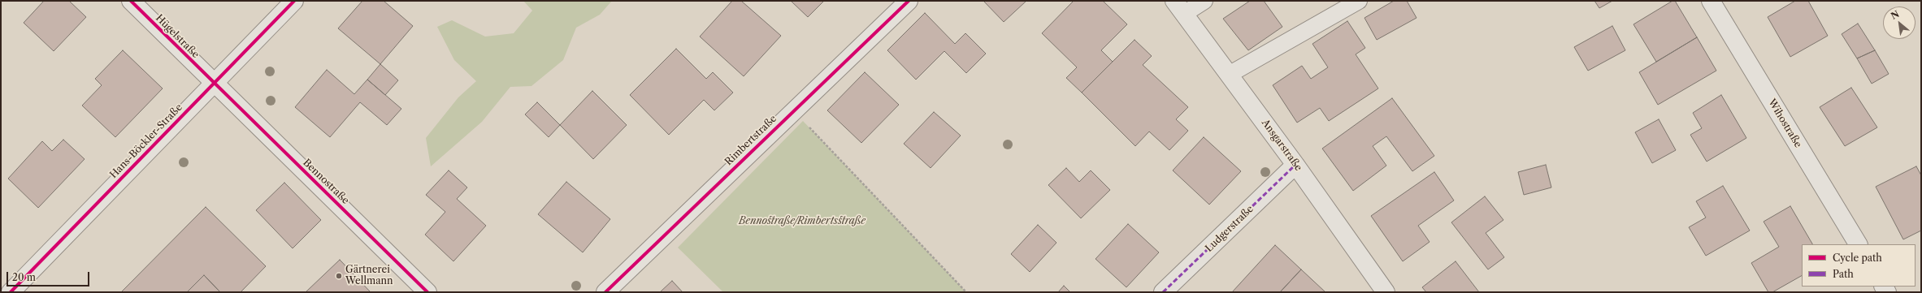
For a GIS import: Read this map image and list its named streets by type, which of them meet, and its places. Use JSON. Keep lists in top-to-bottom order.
{
  "streets": {
    "street": [
      "Hügelstraße",
      "Wihostraße",
      "Rimbertstraße",
      "Hans-Böckler-Straße",
      "Ansgarstraße",
      "Bennostraße",
      "Ludgerstraße"
    ]
  },
  "crossings": [
    ["Hügelstraße", "Hans-Böckler-Straße"],
    ["Hügelstraße", "Bennostraße"],
    ["Hans-Böckler-Straße", "Bennostraße"],
    ["Ansgarstraße", "Ludgerstraße"]
  ],
  "parks": ["Bennostraße/Rimbertsstraße"],
  "places": ["Gärtnerei Wellmann"],
  "legend": ["Cycle path", "Path"],
  "scale_bar": "20 m",
  "north": "top left"
}
